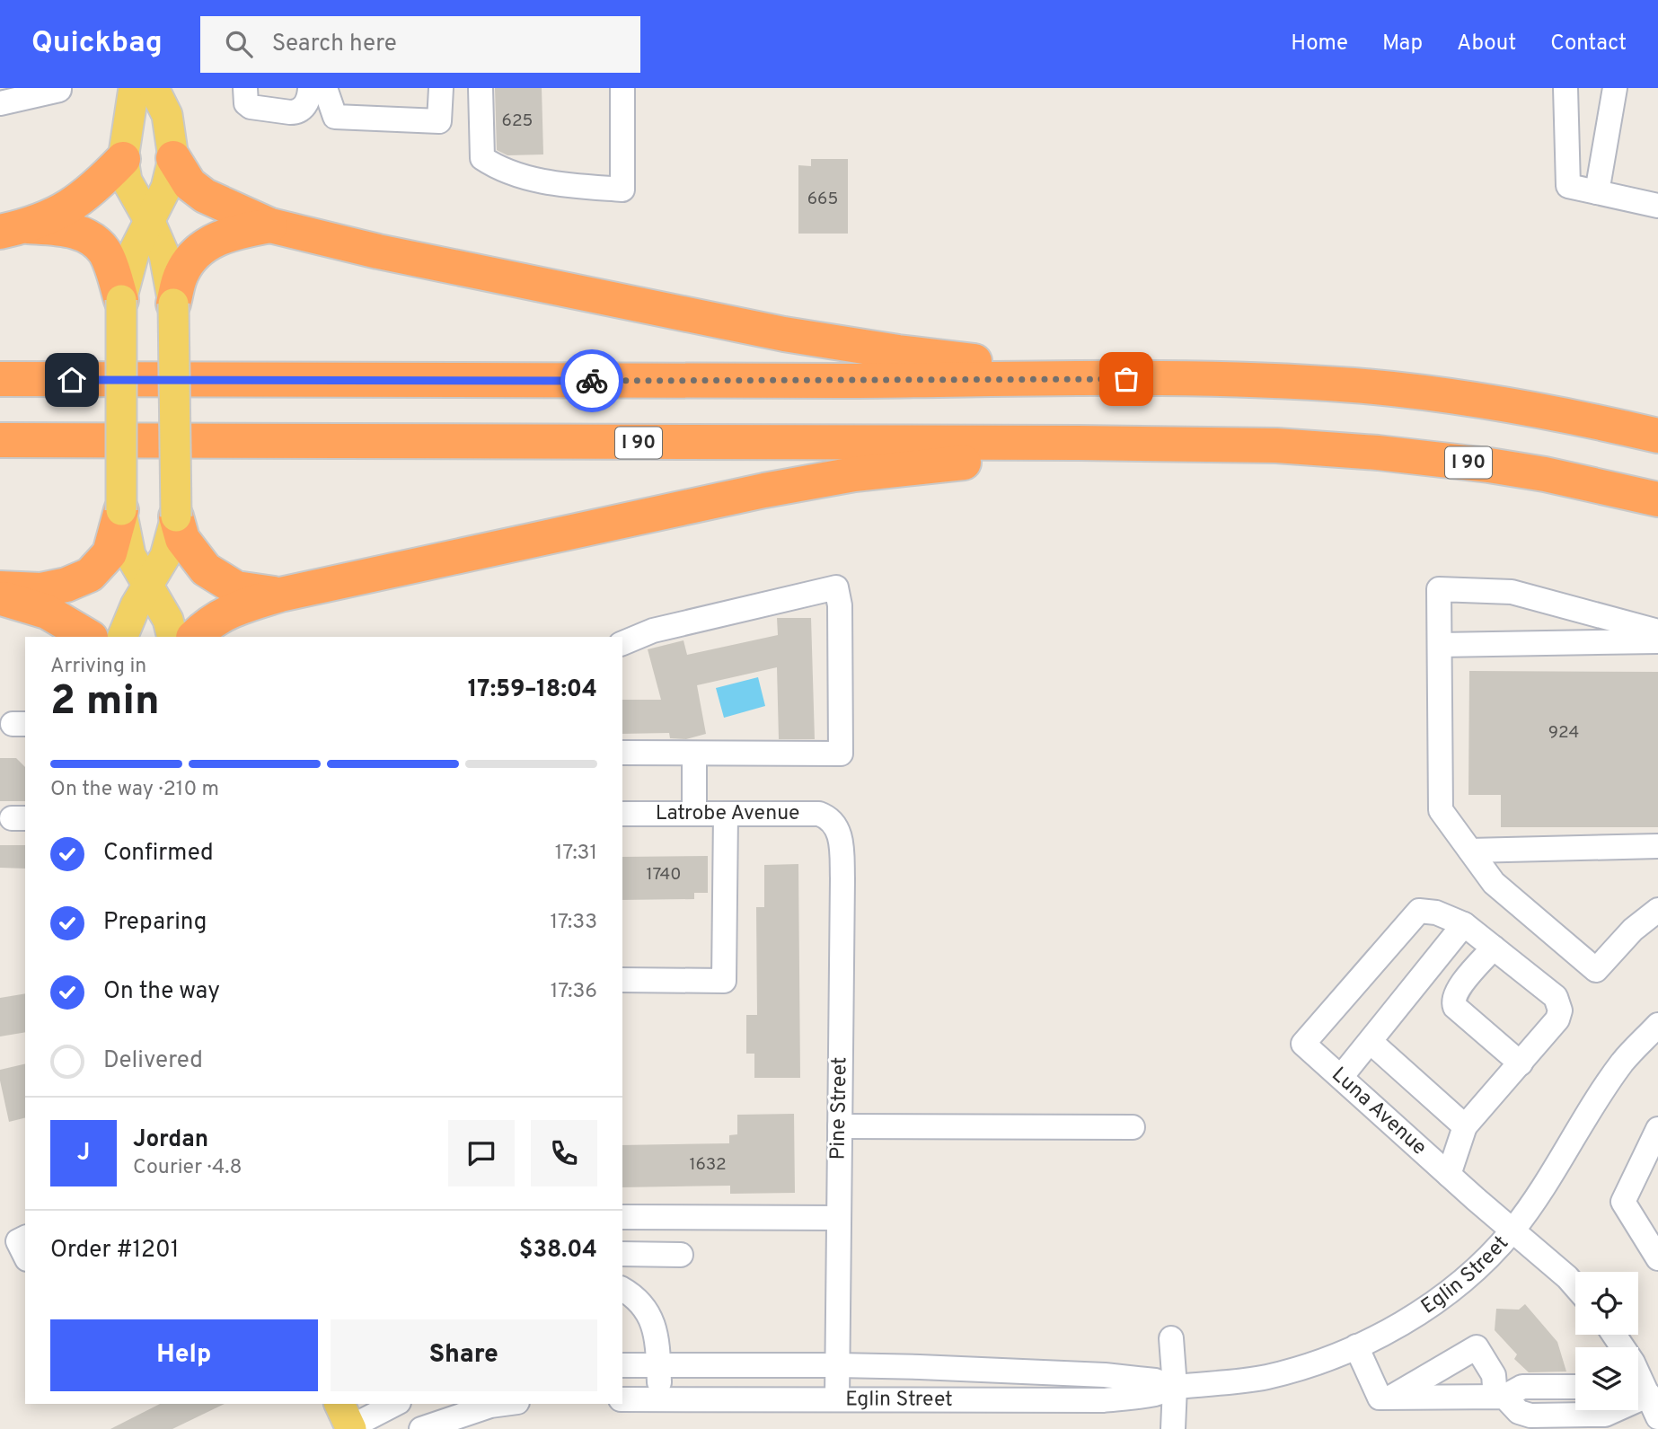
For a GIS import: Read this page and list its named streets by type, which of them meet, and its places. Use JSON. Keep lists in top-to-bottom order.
{
  "streets": {
    "highway": ["I 90"],
    "street": [
      "Latrobe Avenue",
      "Pine Street",
      "Luna Avenue",
      "Eglin Street"
    ]
  },
  "crossings": [
    ["Latrobe Avenue", "Pine Street"],
    ["Pine Street", "Eglin Street"],
    ["Luna Avenue", "Eglin Street"]
  ],
  "house_numbers": [
    "625",
    "665",
    "924",
    "1740",
    "1632"
  ],
  "page": {
    "header": "Quickbag",
    "search": "Search here",
    "nav": [
      "Home",
      "Map",
      "About",
      "Contact"
    ],
    "heading": ["2 min", "Arriving in", "17:59–18:04"],
    "panel": [
      "Jordan",
      "Courier · 4.8",
      "Order #1201",
      "$38.04"
    ],
    "bar": "On the way · 210 m",
    "list": [
      ["Confirmed", "17:31"],
      ["Preparing", "17:33"],
      ["On the way", "17:36"],
      "Delivered"
    ],
    "round": "J",
    "buttons": ["Help", "Share"]
  }
}
